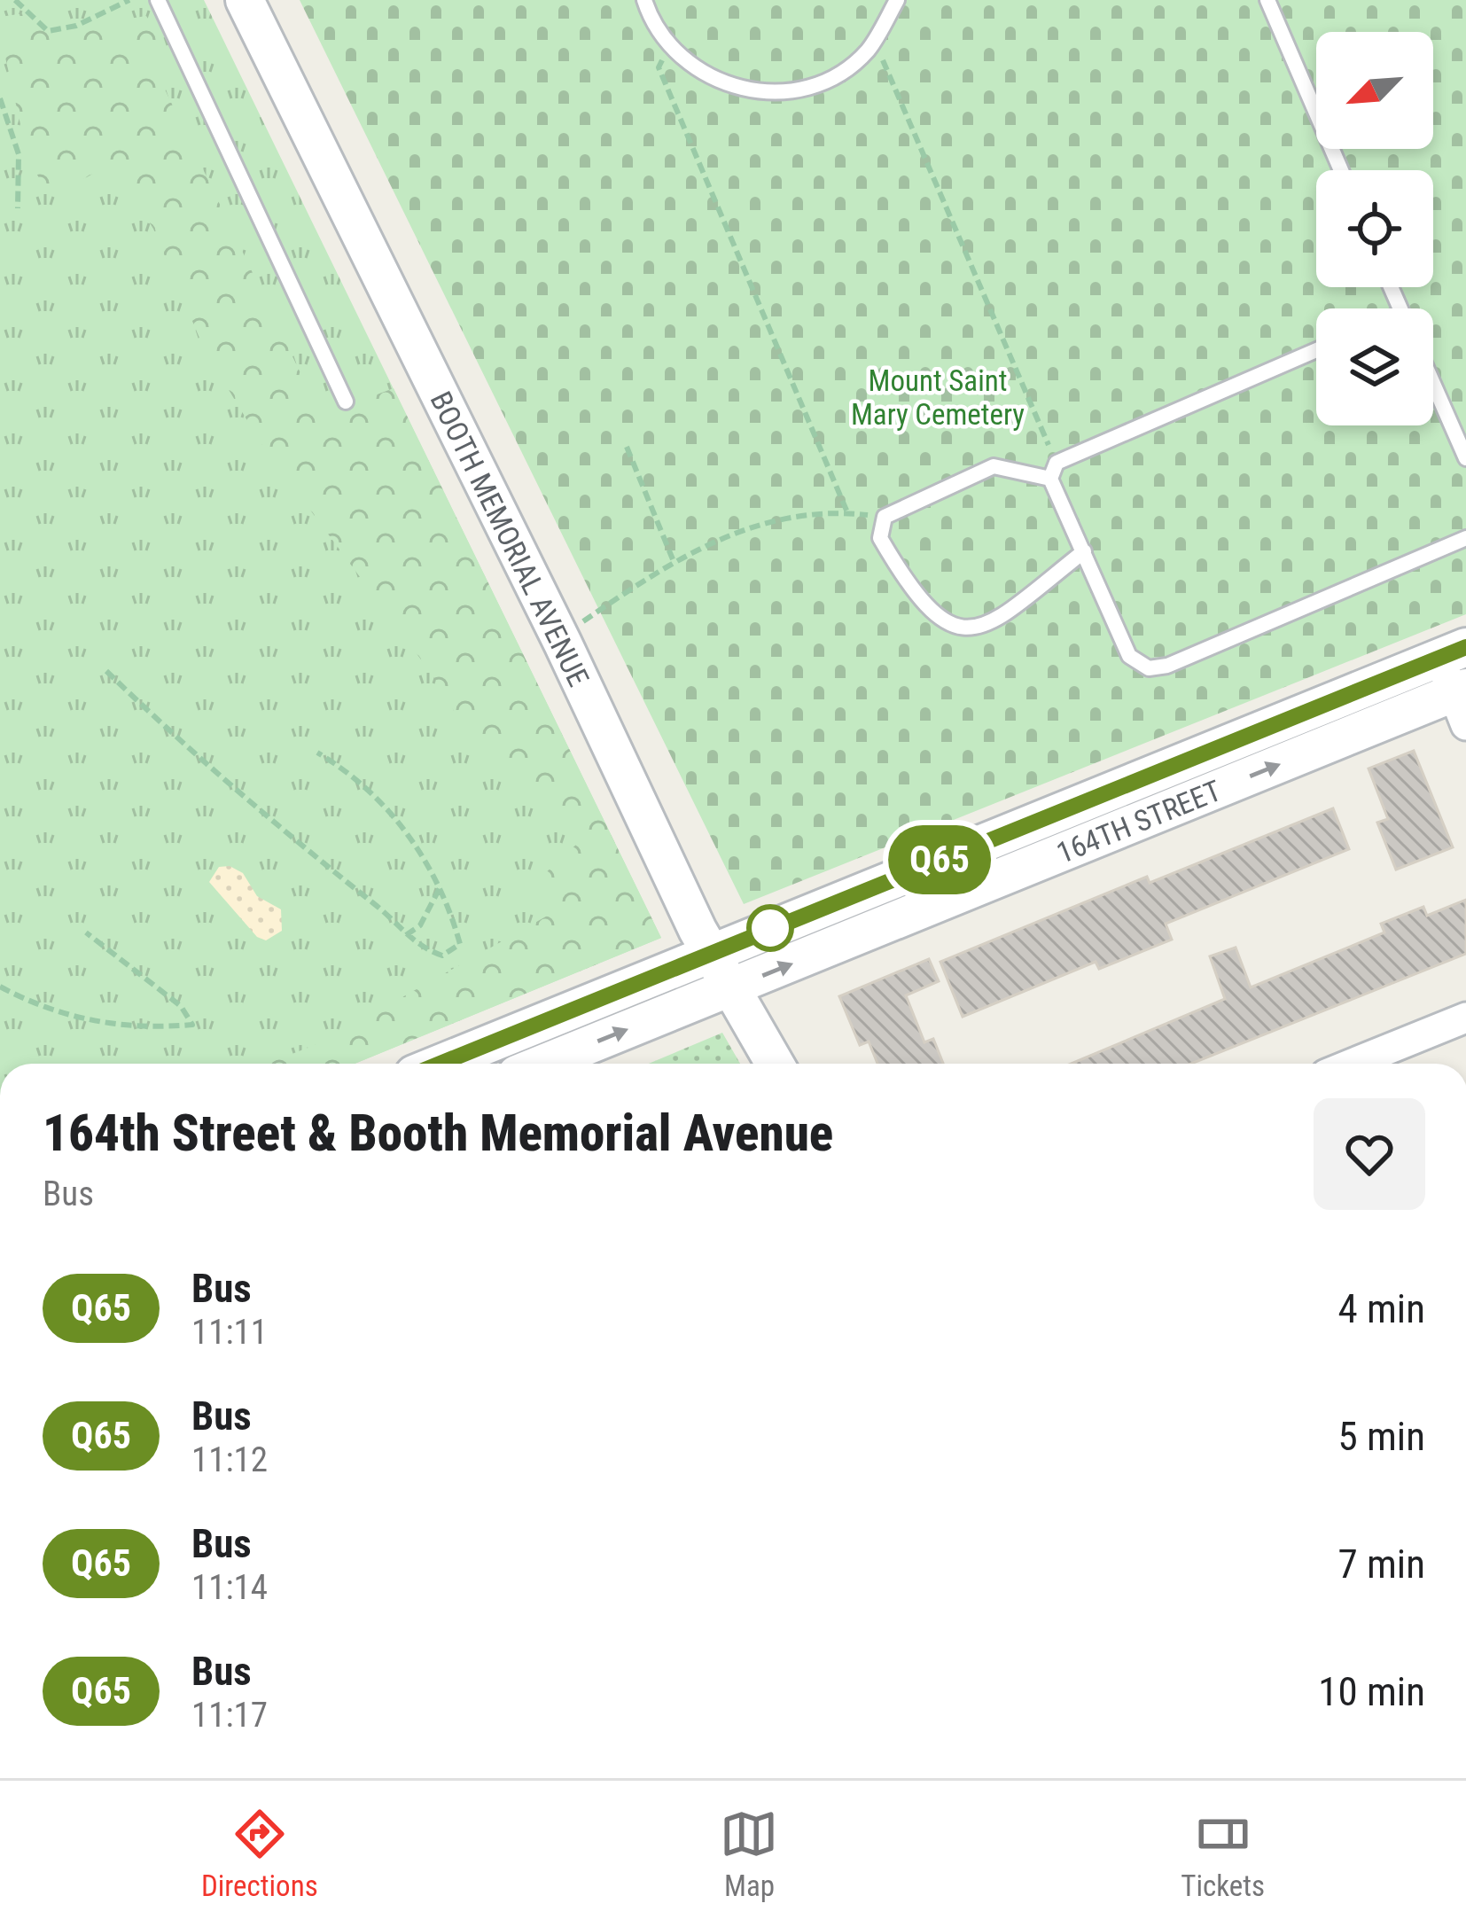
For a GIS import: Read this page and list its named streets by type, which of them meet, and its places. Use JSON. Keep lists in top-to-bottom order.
{
  "streets": {
    "street": ["BOOTH MEMORIAL AVENUE", "164TH STREET"]
  },
  "crossings": [
    ["BOOTH MEMORIAL AVENUE", "164TH STREET"]
  ],
  "parks": ["Mount Saint Mary Cemetery"],
  "lines": ["bus line Q65"],
  "north": "bottom left",
  "page": {
    "on_map": "Q65",
    "heading": ["164th Street & Booth Memorial Avenue", "Bus"],
    "list": [
      {
        "mark": "Q65",
        "name": "Bus",
        "note": "11:11",
        "value": "4 min"
      },
      {
        "mark": "Q65",
        "name": "Bus",
        "note": "11:12",
        "value": "5 min"
      },
      {
        "mark": "Q65",
        "name": "Bus",
        "note": "11:14",
        "value": "7 min"
      },
      {
        "mark": "Q65",
        "name": "Bus",
        "note": "11:17",
        "value": "10 min"
      }
    ],
    "tabs": ["Directions", "Map", "Tickets"]
  }
}
